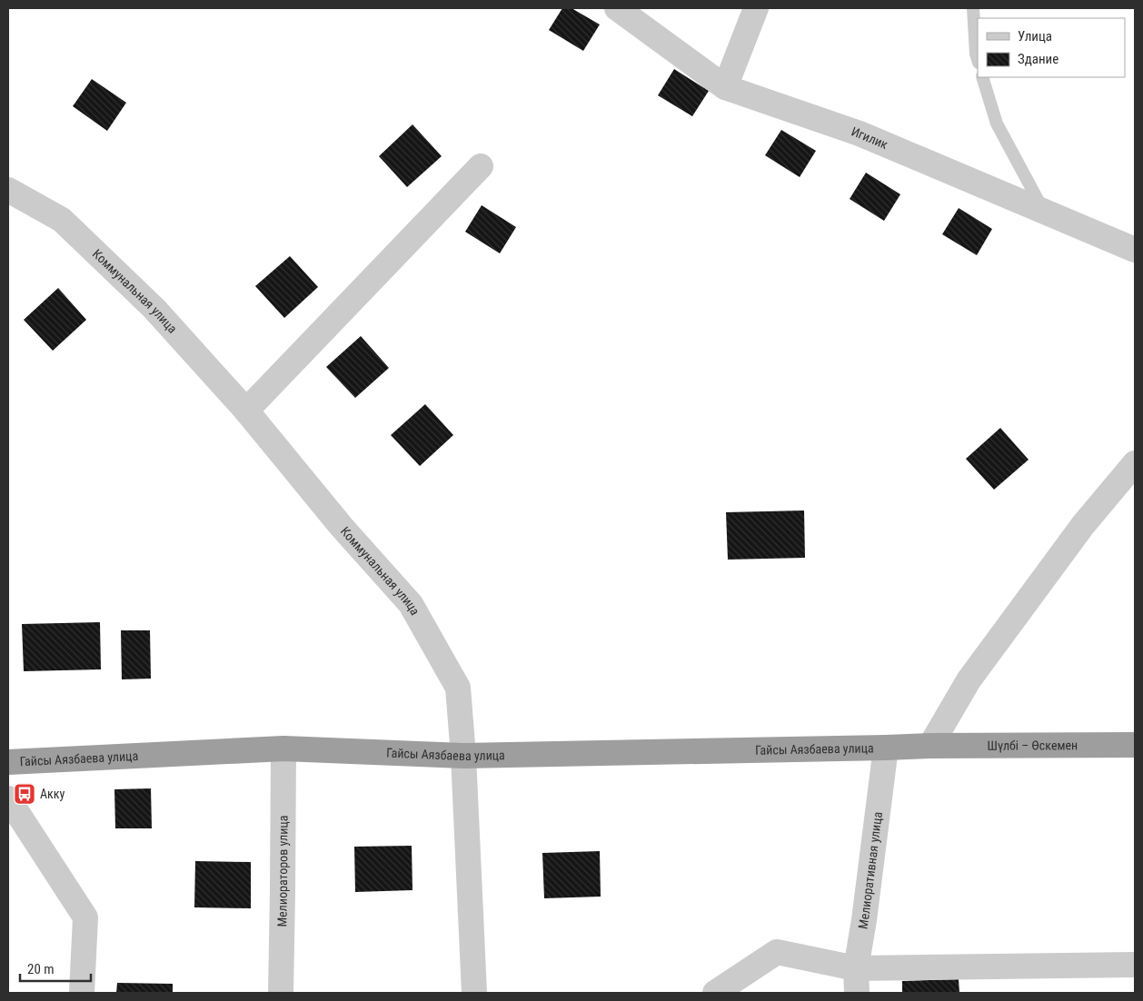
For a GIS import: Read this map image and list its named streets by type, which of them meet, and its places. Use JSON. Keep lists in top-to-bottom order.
{
  "streets": {
    "highway": ["Шүлбі – Өскемен", "Гайсы Аязбаева улица"],
    "street": [
      "Игилик",
      "Коммунальная улица",
      "Мелиоративная улица",
      "Мелиораторов улица"
    ]
  },
  "crossings": [
    ["Коммунальная улица", "Гайсы Аязбаева улица"],
    ["Шүлбі – Өскемен", "Гайсы Аязбаева улица"],
    ["Шүлбі – Өскемен", "Мелиоративная улица"],
    ["Гайсы Аязбаева улица", "Мелиоративная улица"],
    ["Гайсы Аязбаева улица", "Мелиораторов улица"]
  ],
  "places": {
    "bus stop": ["Акку"]
  },
  "legend": ["Улица", "Здание"],
  "scale_bar": "20 m"
}
